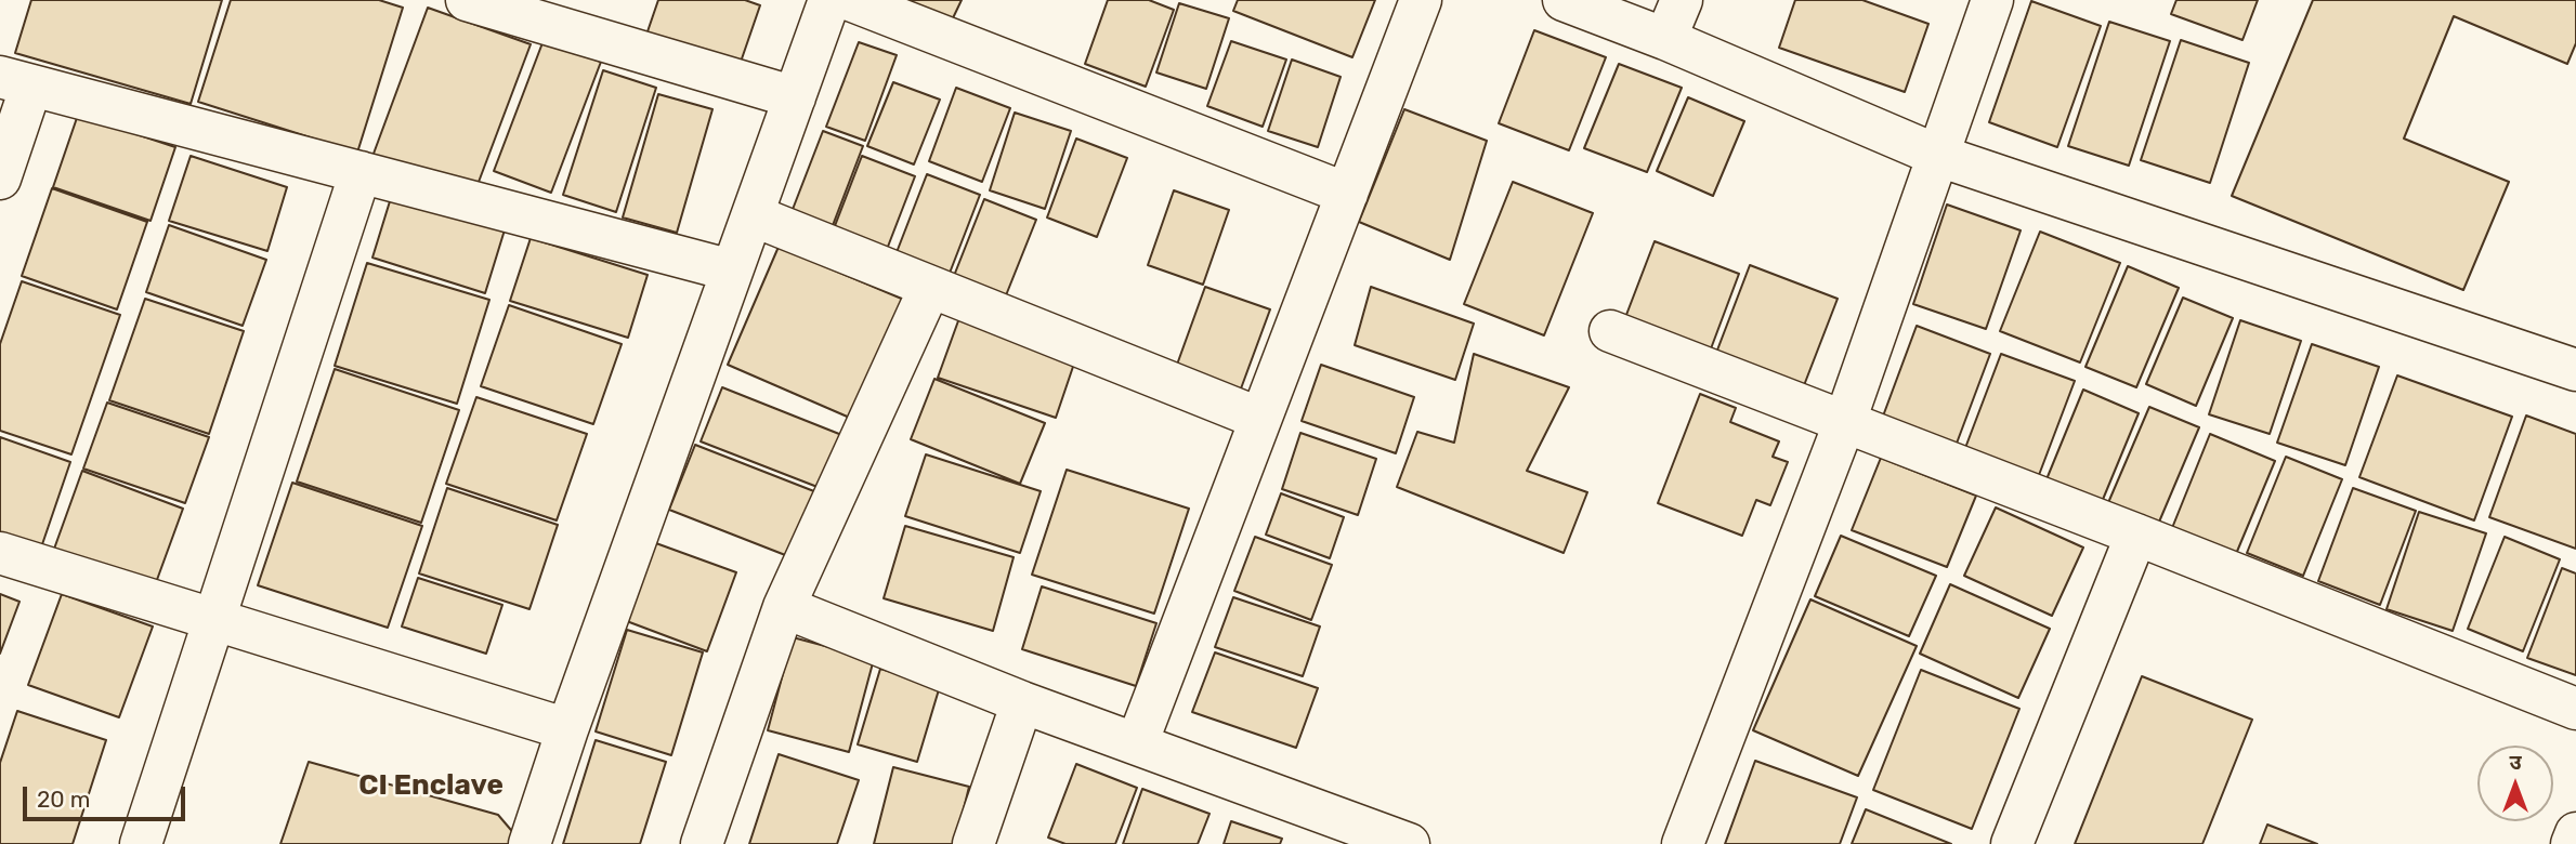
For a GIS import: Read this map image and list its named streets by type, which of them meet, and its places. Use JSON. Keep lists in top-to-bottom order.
{
  "districts": ["CI Enclave"],
  "scale_bar": "20 m",
  "north": "top"
}
